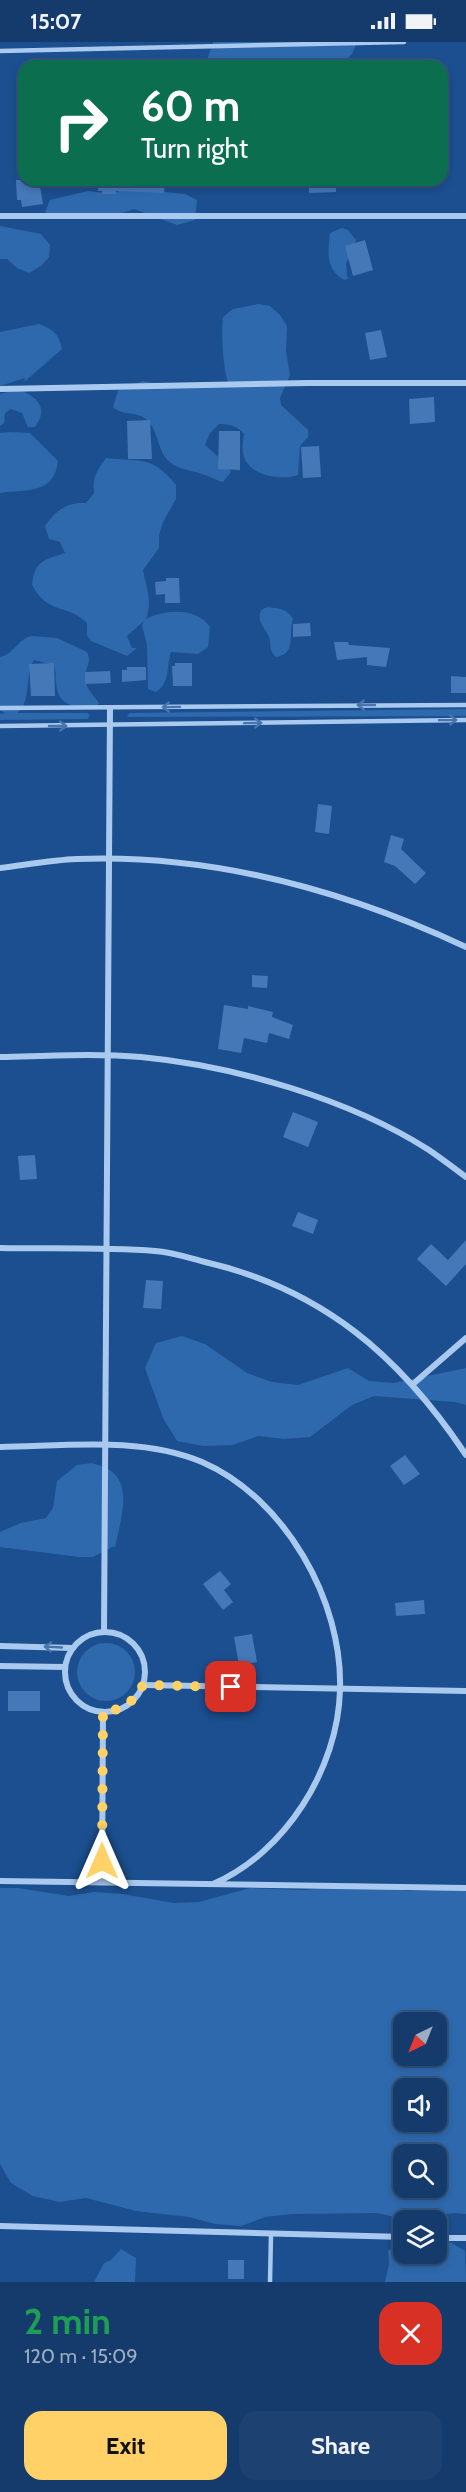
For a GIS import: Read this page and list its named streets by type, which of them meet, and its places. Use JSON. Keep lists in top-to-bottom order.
{
  "north": "bottom left",
  "page": {
    "status": "15:07",
    "turn": ["60 m", "Turn right"],
    "heading": ["2 min", "120 m · 15:09"],
    "buttons": ["Exit", "Share"]
  }
}
